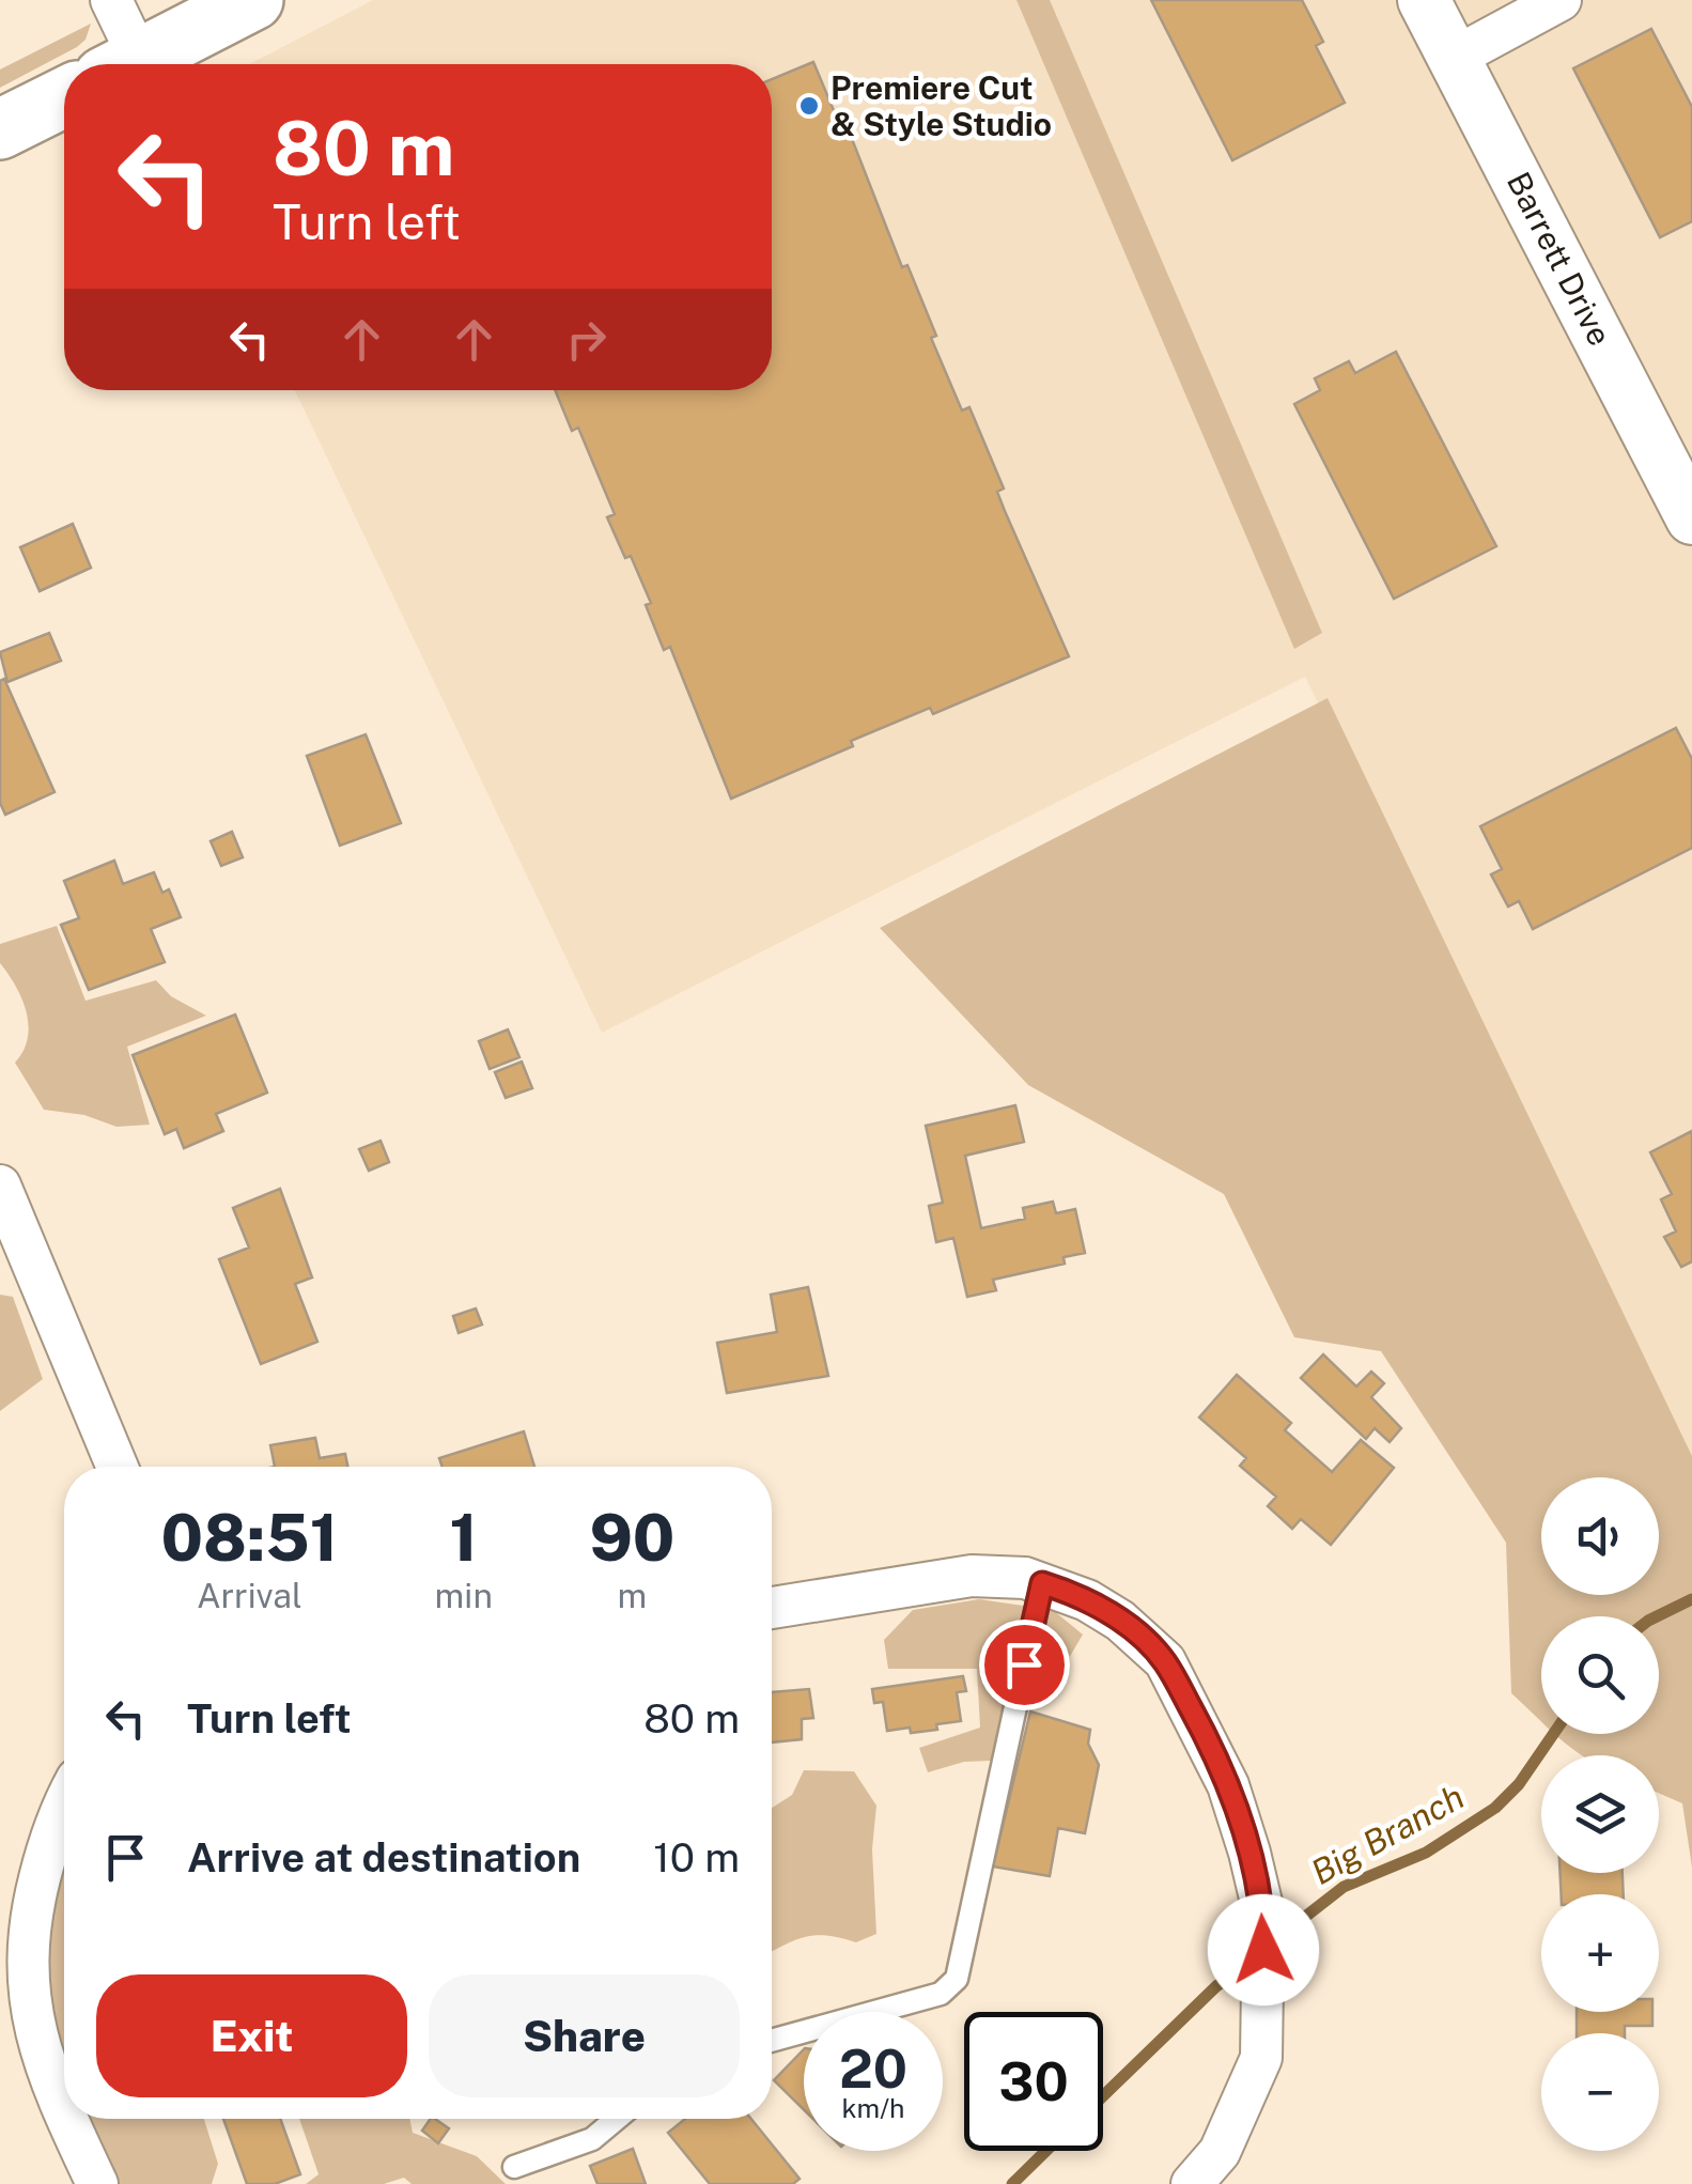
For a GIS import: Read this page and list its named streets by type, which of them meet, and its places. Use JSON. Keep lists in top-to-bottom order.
{
  "streets": {
    "street": ["Barrett Drive"]
  },
  "water": ["Big Branch"],
  "places": ["Premiere Cut & Style Studio"],
  "page": {
    "turn": ["80 m", "Turn left"],
    "eta": [
      "08:51",
      "Arrival",
      "1",
      "min",
      "90",
      "m"
    ],
    "map_buttons": ["+", "−"],
    "list": [
      {
        "name": "Turn left",
        "value": "80 m"
      },
      {
        "name": "Arrive at destination",
        "value": "10 m"
      }
    ],
    "buttons": ["Exit", "Share"],
    "speed": "20 km/h",
    "limit": "30"
  }
}
